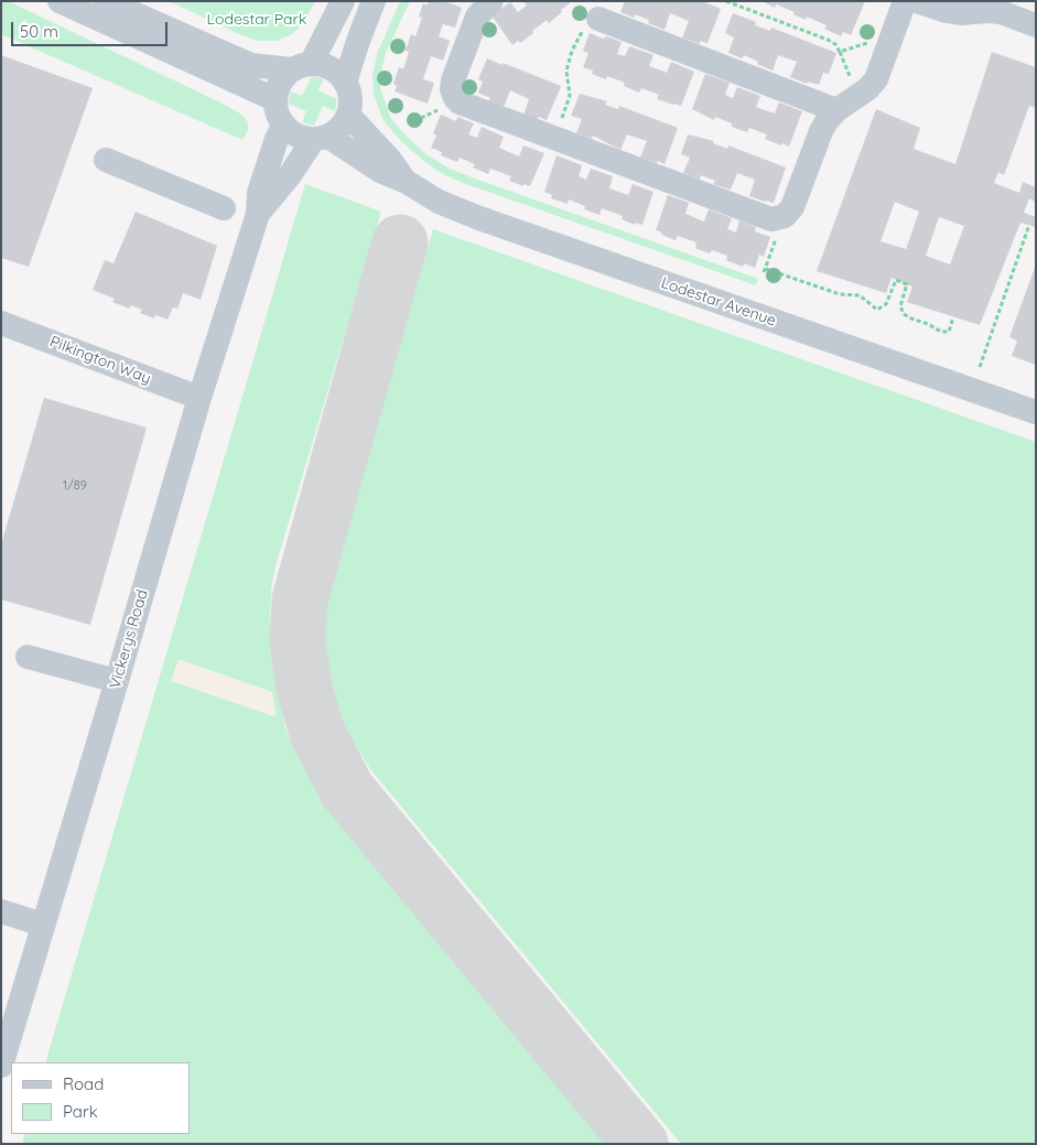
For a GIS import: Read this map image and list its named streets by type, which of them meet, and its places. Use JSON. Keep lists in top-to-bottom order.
{
  "streets": {
    "street": ["Lodestar Avenue", "Pilkington Way", "Vickerys Road"]
  },
  "crossings": [
    ["Lodestar Avenue", "Vickerys Road"],
    ["Pilkington Way", "Vickerys Road"]
  ],
  "parks": ["Lodestar Park"],
  "house_numbers": ["1/89"],
  "legend": ["Road", "Park"],
  "scale_bar": "50 m"
}
